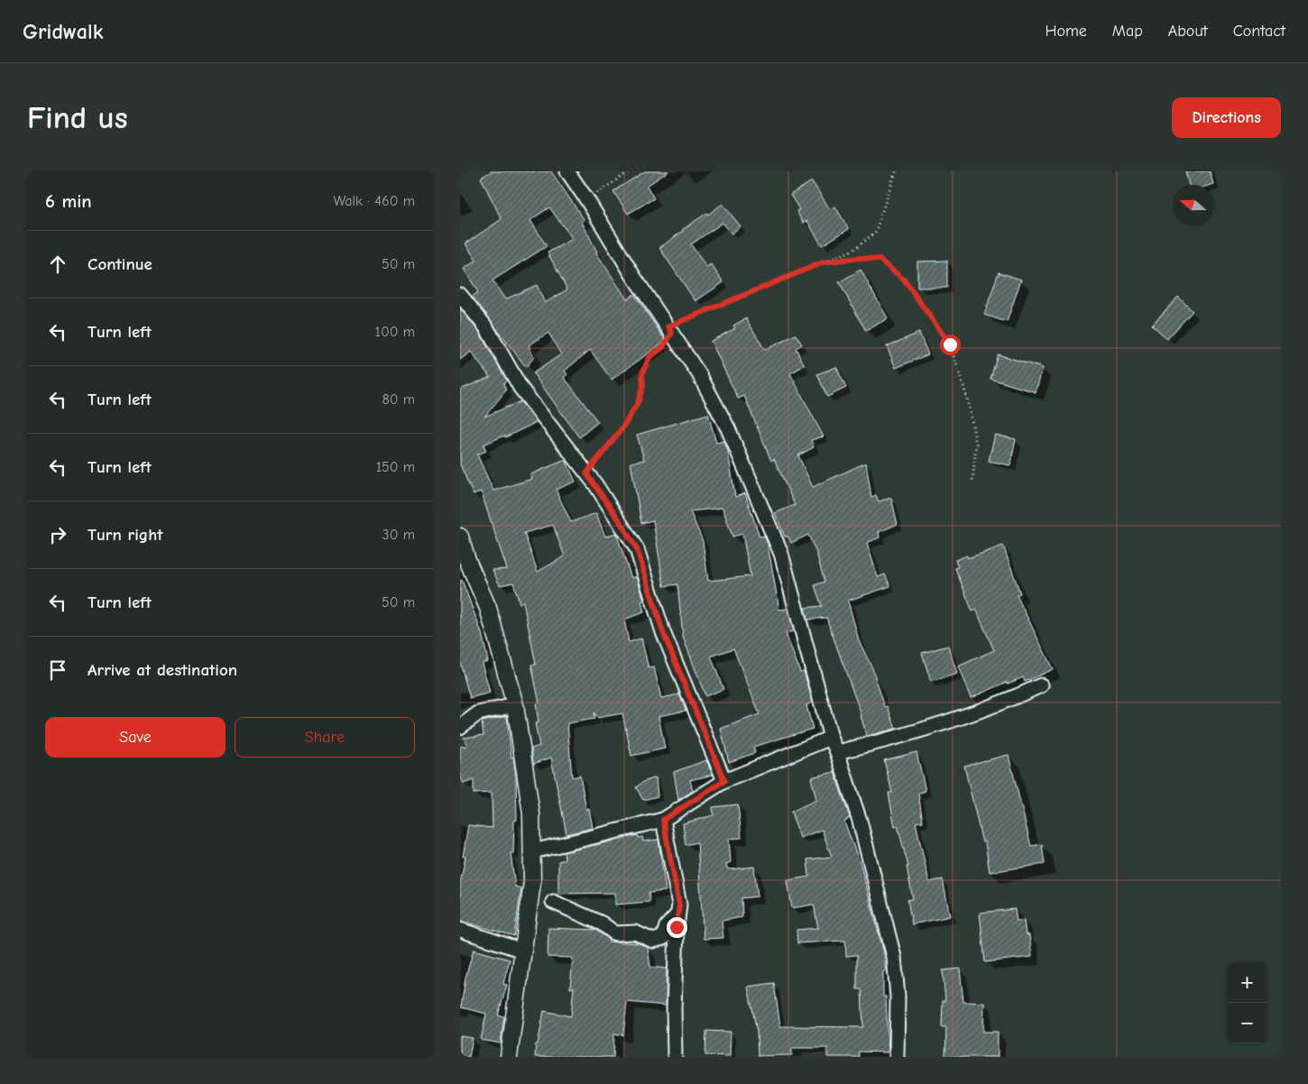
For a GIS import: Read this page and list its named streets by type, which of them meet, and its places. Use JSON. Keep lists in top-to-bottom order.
{
  "north": "left",
  "page": {
    "header": "Gridwalk",
    "nav": [
      "Home",
      "Map",
      "About",
      "Contact"
    ],
    "buttons": [
      "Directions",
      ["Save", "Share"]
    ],
    "title": "Find us",
    "heading": ["6 min", "Walk · 460 m"],
    "list": [
      ["Continue", "50 m"],
      ["Turn left", "100 m"],
      ["Turn left", "80 m"],
      ["Turn left", "150 m"],
      ["Turn right", "30 m"],
      ["Turn left", "50 m"],
      "Arrive at destination"
    ],
    "map_buttons": ["+", "−"]
  }
}
